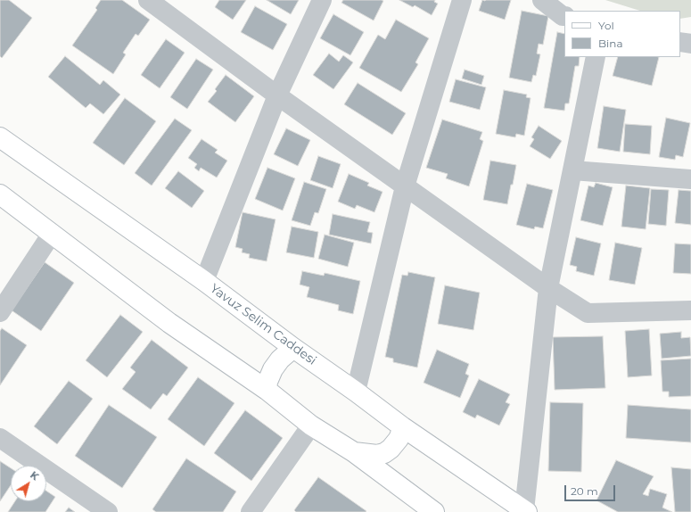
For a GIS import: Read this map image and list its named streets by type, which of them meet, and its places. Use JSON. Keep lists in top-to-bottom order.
{
  "streets": {
    "main road": ["Yavuz Selim Caddesi"]
  },
  "legend": ["Yol", "Bina"],
  "scale_bar": "20 m",
  "north": "top right"
}
